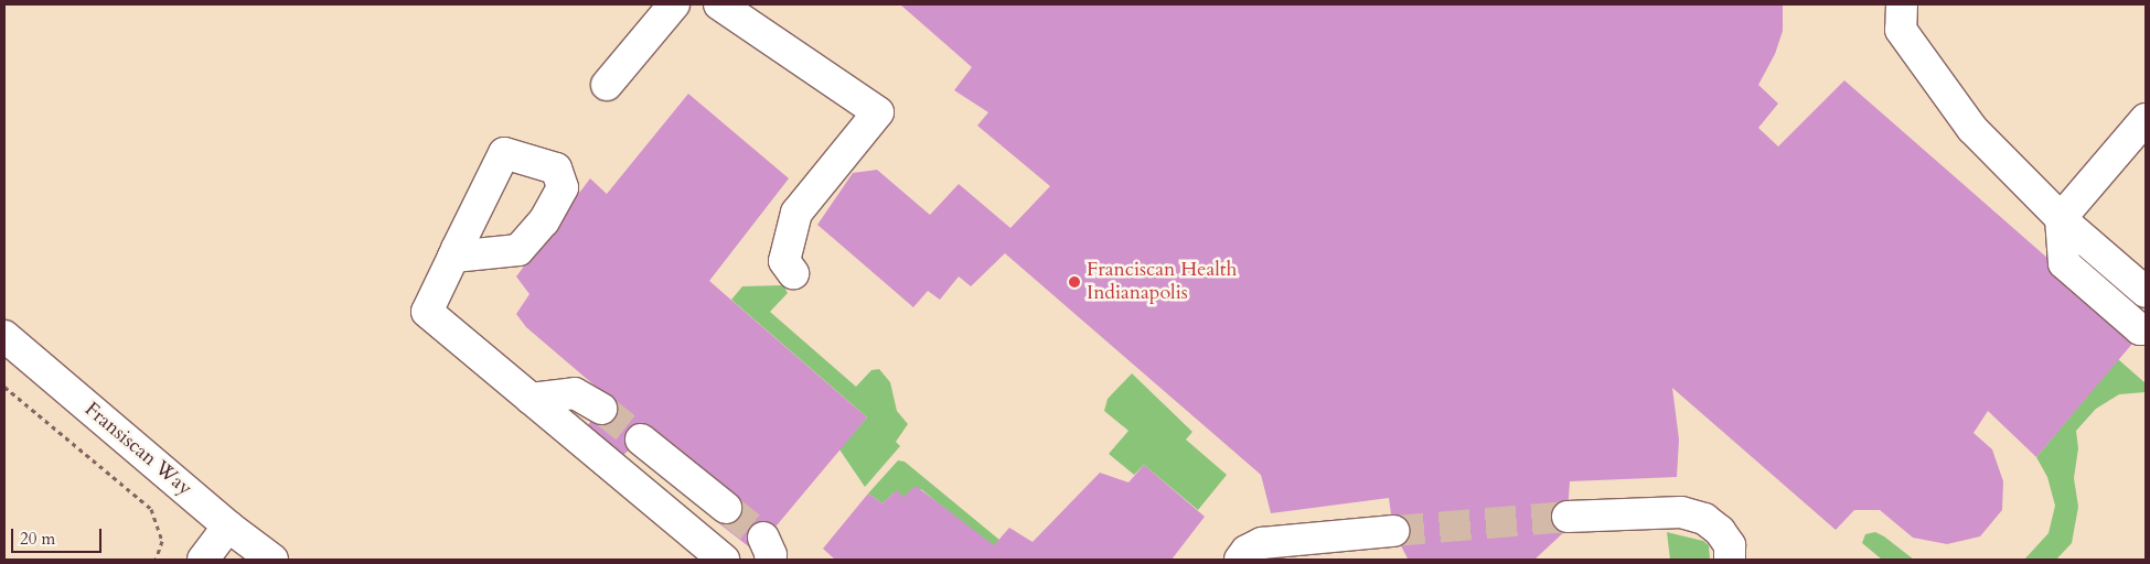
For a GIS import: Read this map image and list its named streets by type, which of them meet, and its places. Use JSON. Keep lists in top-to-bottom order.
{
  "streets": {
    "street": ["Fransiscan Way"]
  },
  "places": ["Franciscan Health Indianapolis"],
  "scale_bar": "20 m"
}
